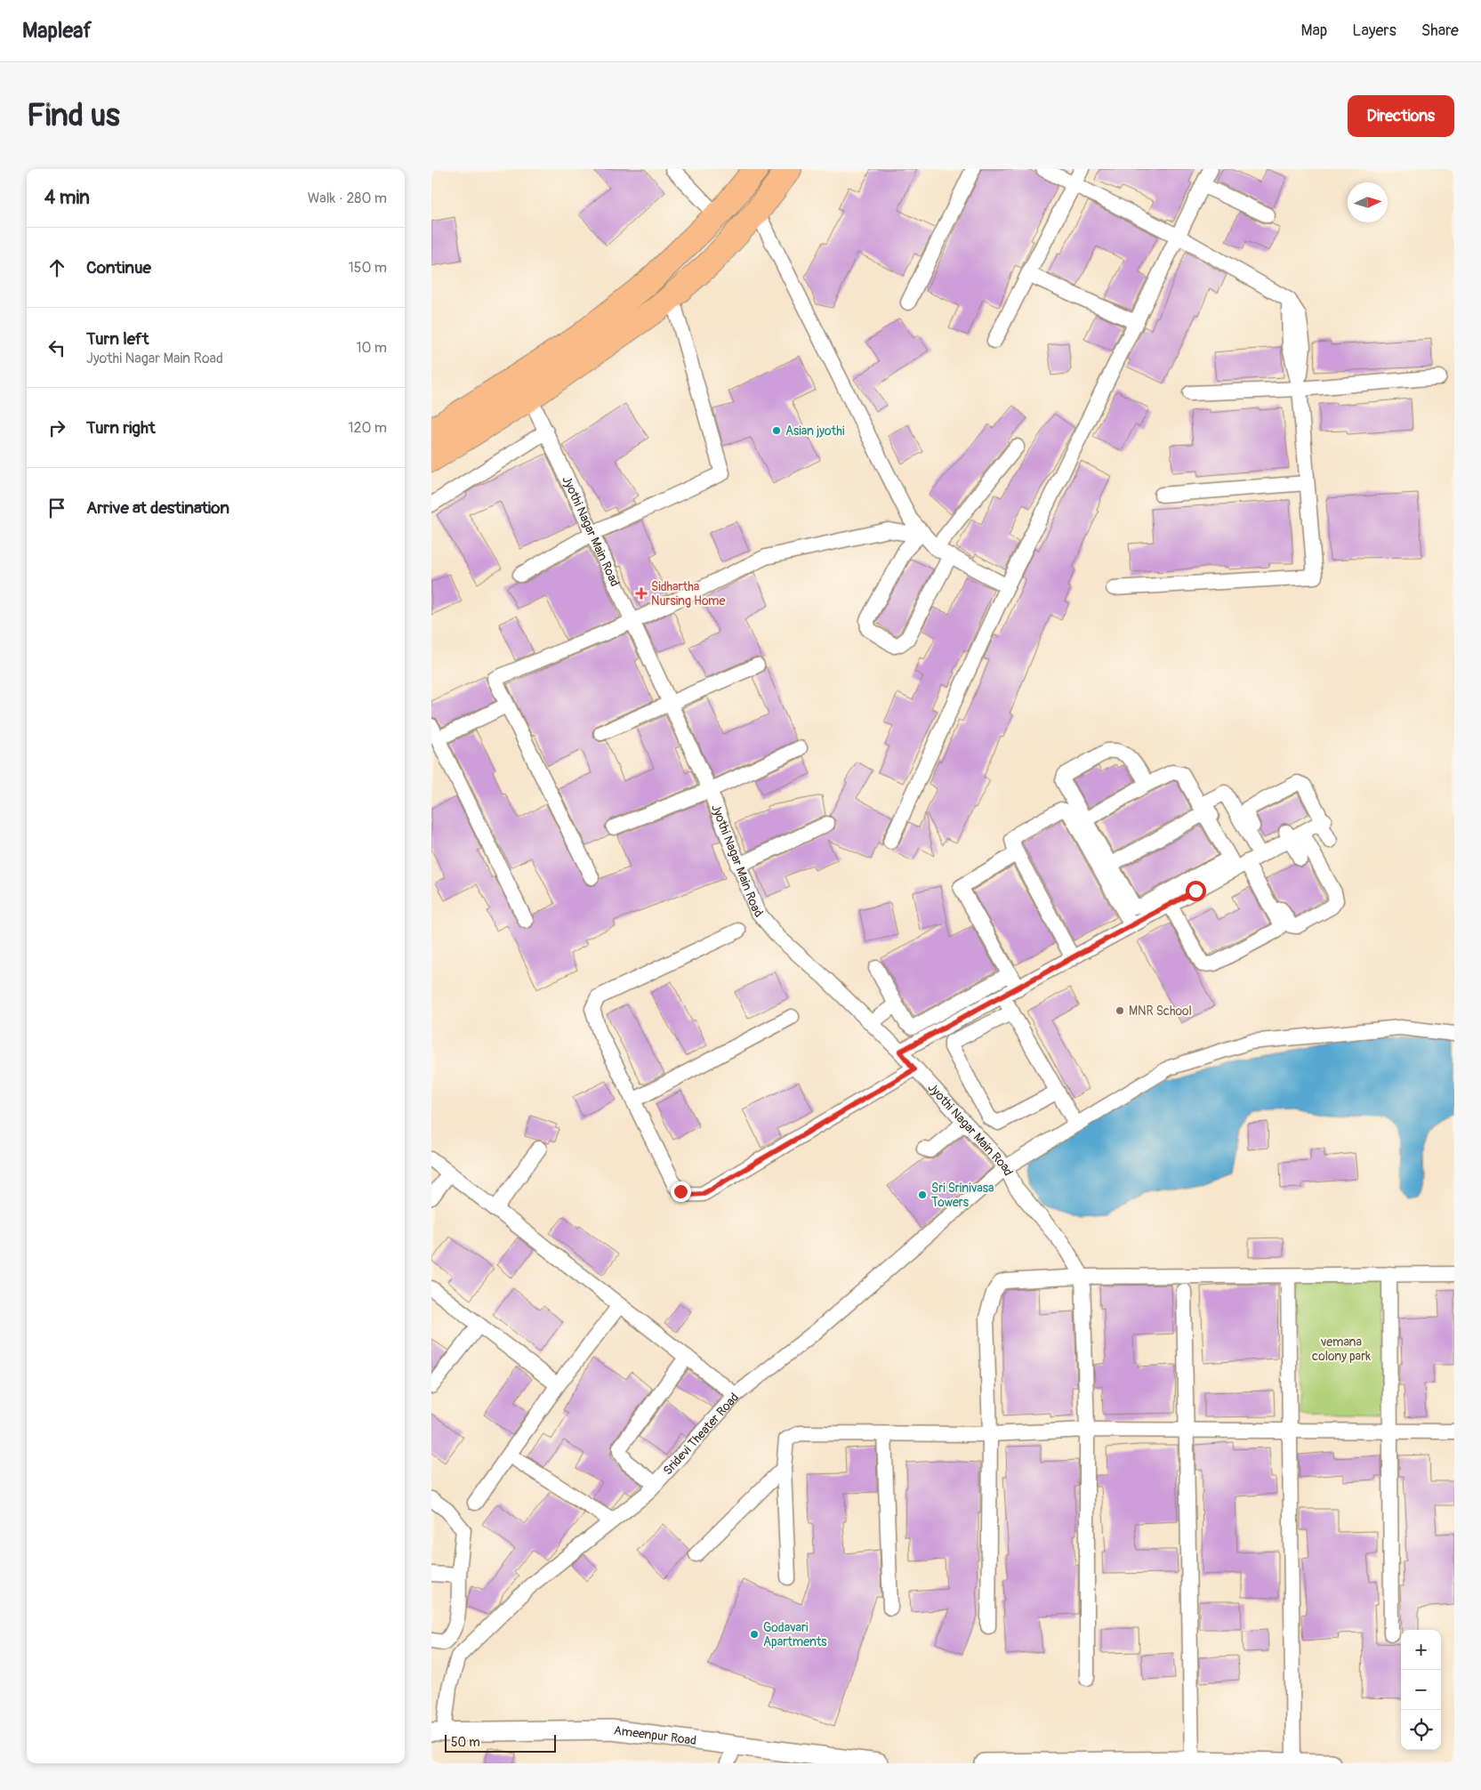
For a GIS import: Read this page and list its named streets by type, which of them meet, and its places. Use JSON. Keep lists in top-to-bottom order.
{
  "streets": {
    "street": ["Jyothi Nagar Main Road", "Sridevi Theater Road", "Ameenpur Road"]
  },
  "crossings": [
    ["Jyothi Nagar Main Road", "Sridevi Theater Road"],
    ["Sridevi Theater Road", "Ameenpur Road"]
  ],
  "parks": ["vemana colony park"],
  "places": {
    "other": [
      "Asian jyothi",
      "MNR School",
      "Sri Srinivasa Towers",
      "Godavari Apartments"
    ],
    "health": ["Sidhartha Nursing Home"]
  },
  "scale_bar": "50 m",
  "north": "right",
  "page": {
    "header": "Mapleaf",
    "nav": ["Map", "Layers", "Share"],
    "buttons": "Directions",
    "title": "Find us",
    "heading": ["4 min", "Walk · 280 m"],
    "list": [
      ["Continue", "150 m"],
      ["Turn left", "Jyothi Nagar Main Road", "10 m"],
      ["Turn right", "120 m"],
      "Arrive at destination"
    ],
    "map_buttons": ["+", "−"],
    "scale": "50 m"
  }
}
